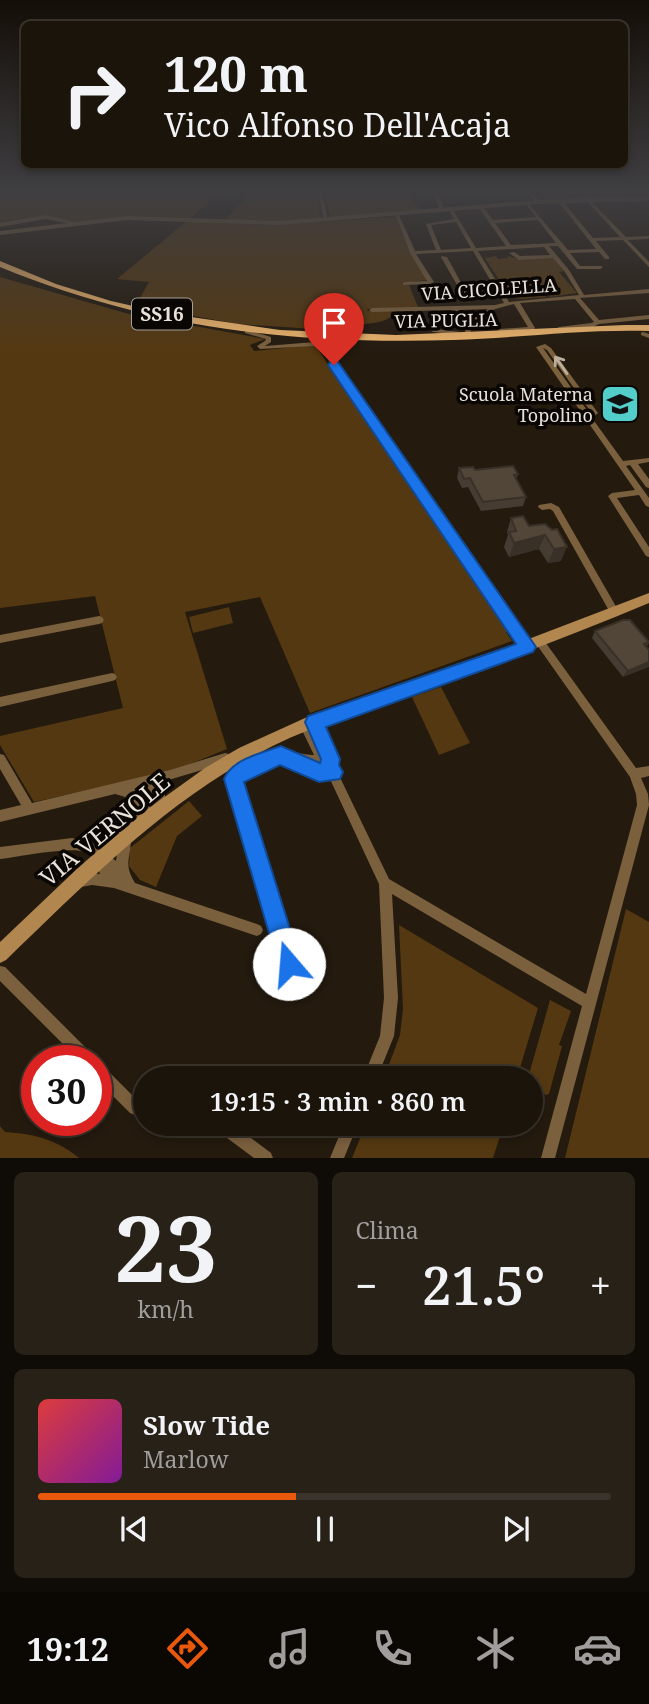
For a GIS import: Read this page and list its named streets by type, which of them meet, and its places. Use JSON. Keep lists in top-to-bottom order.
{
  "streets": {
    "highway": ["SS16", "VIA PUGLIA"],
    "main road": ["VIA VERNOLE"],
    "street": ["VIA CICOLELLA"]
  },
  "places": {
    "school or university": ["Scuola Materna Topolino"]
  },
  "page": {
    "turn": ["120 m", "Vico Alfonso Dell'Acaja"],
    "limit": "30",
    "trip": "19:15 · 3 min · 860 m",
    "tile": [
      ["23", "km/h"],
      "Clima"
    ],
    "heat": ["−", "21.5°", "+"],
    "song": ["Slow Tide", "Marlow"],
    "tabs": "19:12"
  }
}
